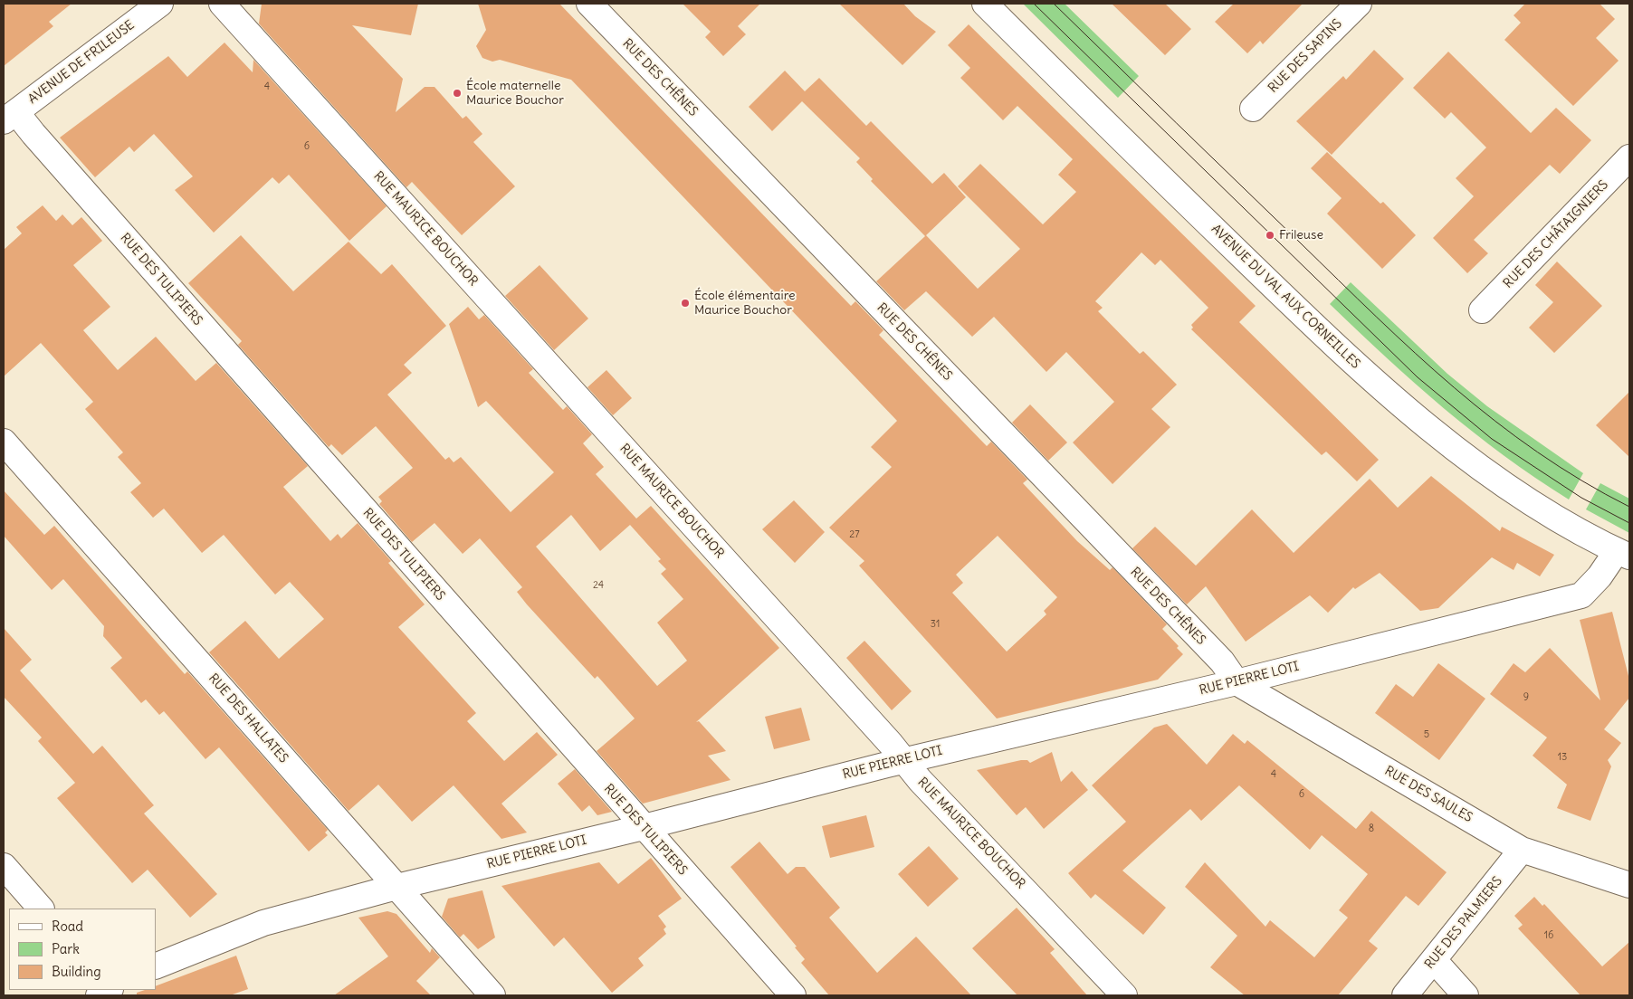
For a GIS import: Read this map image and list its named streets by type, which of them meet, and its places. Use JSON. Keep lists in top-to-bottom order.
{
  "streets": {
    "street": [
      "RUE DES SAPINS",
      "AVENUE DE FRILEUSE",
      "RUE DES CHÊNES",
      "RUE MAURICE BOUCHOR",
      "RUE DES CHÂTAIGNIERS",
      "RUE DES TULIPIERS",
      "AVENUE DU VAL AUX CORNEILLES",
      "RUE PIERRE LOTI",
      "RUE DES HALLATES",
      "RUE DES SAULES",
      "RUE DES PALMIERS"
    ]
  },
  "crossings": [
    ["AVENUE DE FRILEUSE", "RUE DES TULIPIERS"],
    ["RUE DES CHÊNES", "RUE PIERRE LOTI"],
    ["RUE DES CHÊNES", "RUE DES SAULES"],
    ["RUE MAURICE BOUCHOR", "RUE PIERRE LOTI"],
    ["RUE DES TULIPIERS", "RUE PIERRE LOTI"],
    ["AVENUE DU VAL AUX CORNEILLES", "RUE PIERRE LOTI"],
    ["RUE PIERRE LOTI", "RUE DES HALLATES"],
    ["RUE PIERRE LOTI", "RUE DES SAULES"],
    ["RUE DES SAULES", "RUE DES PALMIERS"]
  ],
  "places": ["École maternelle Maurice Bouchor", "Frileuse", "École élémentaire Maurice Bouchor"],
  "house_numbers": [
    "4",
    "6",
    "27",
    "24",
    "31",
    "9",
    "5",
    "13",
    "4",
    "6",
    "8",
    "16"
  ],
  "legend": ["Road", "Park", "Building"]
}
